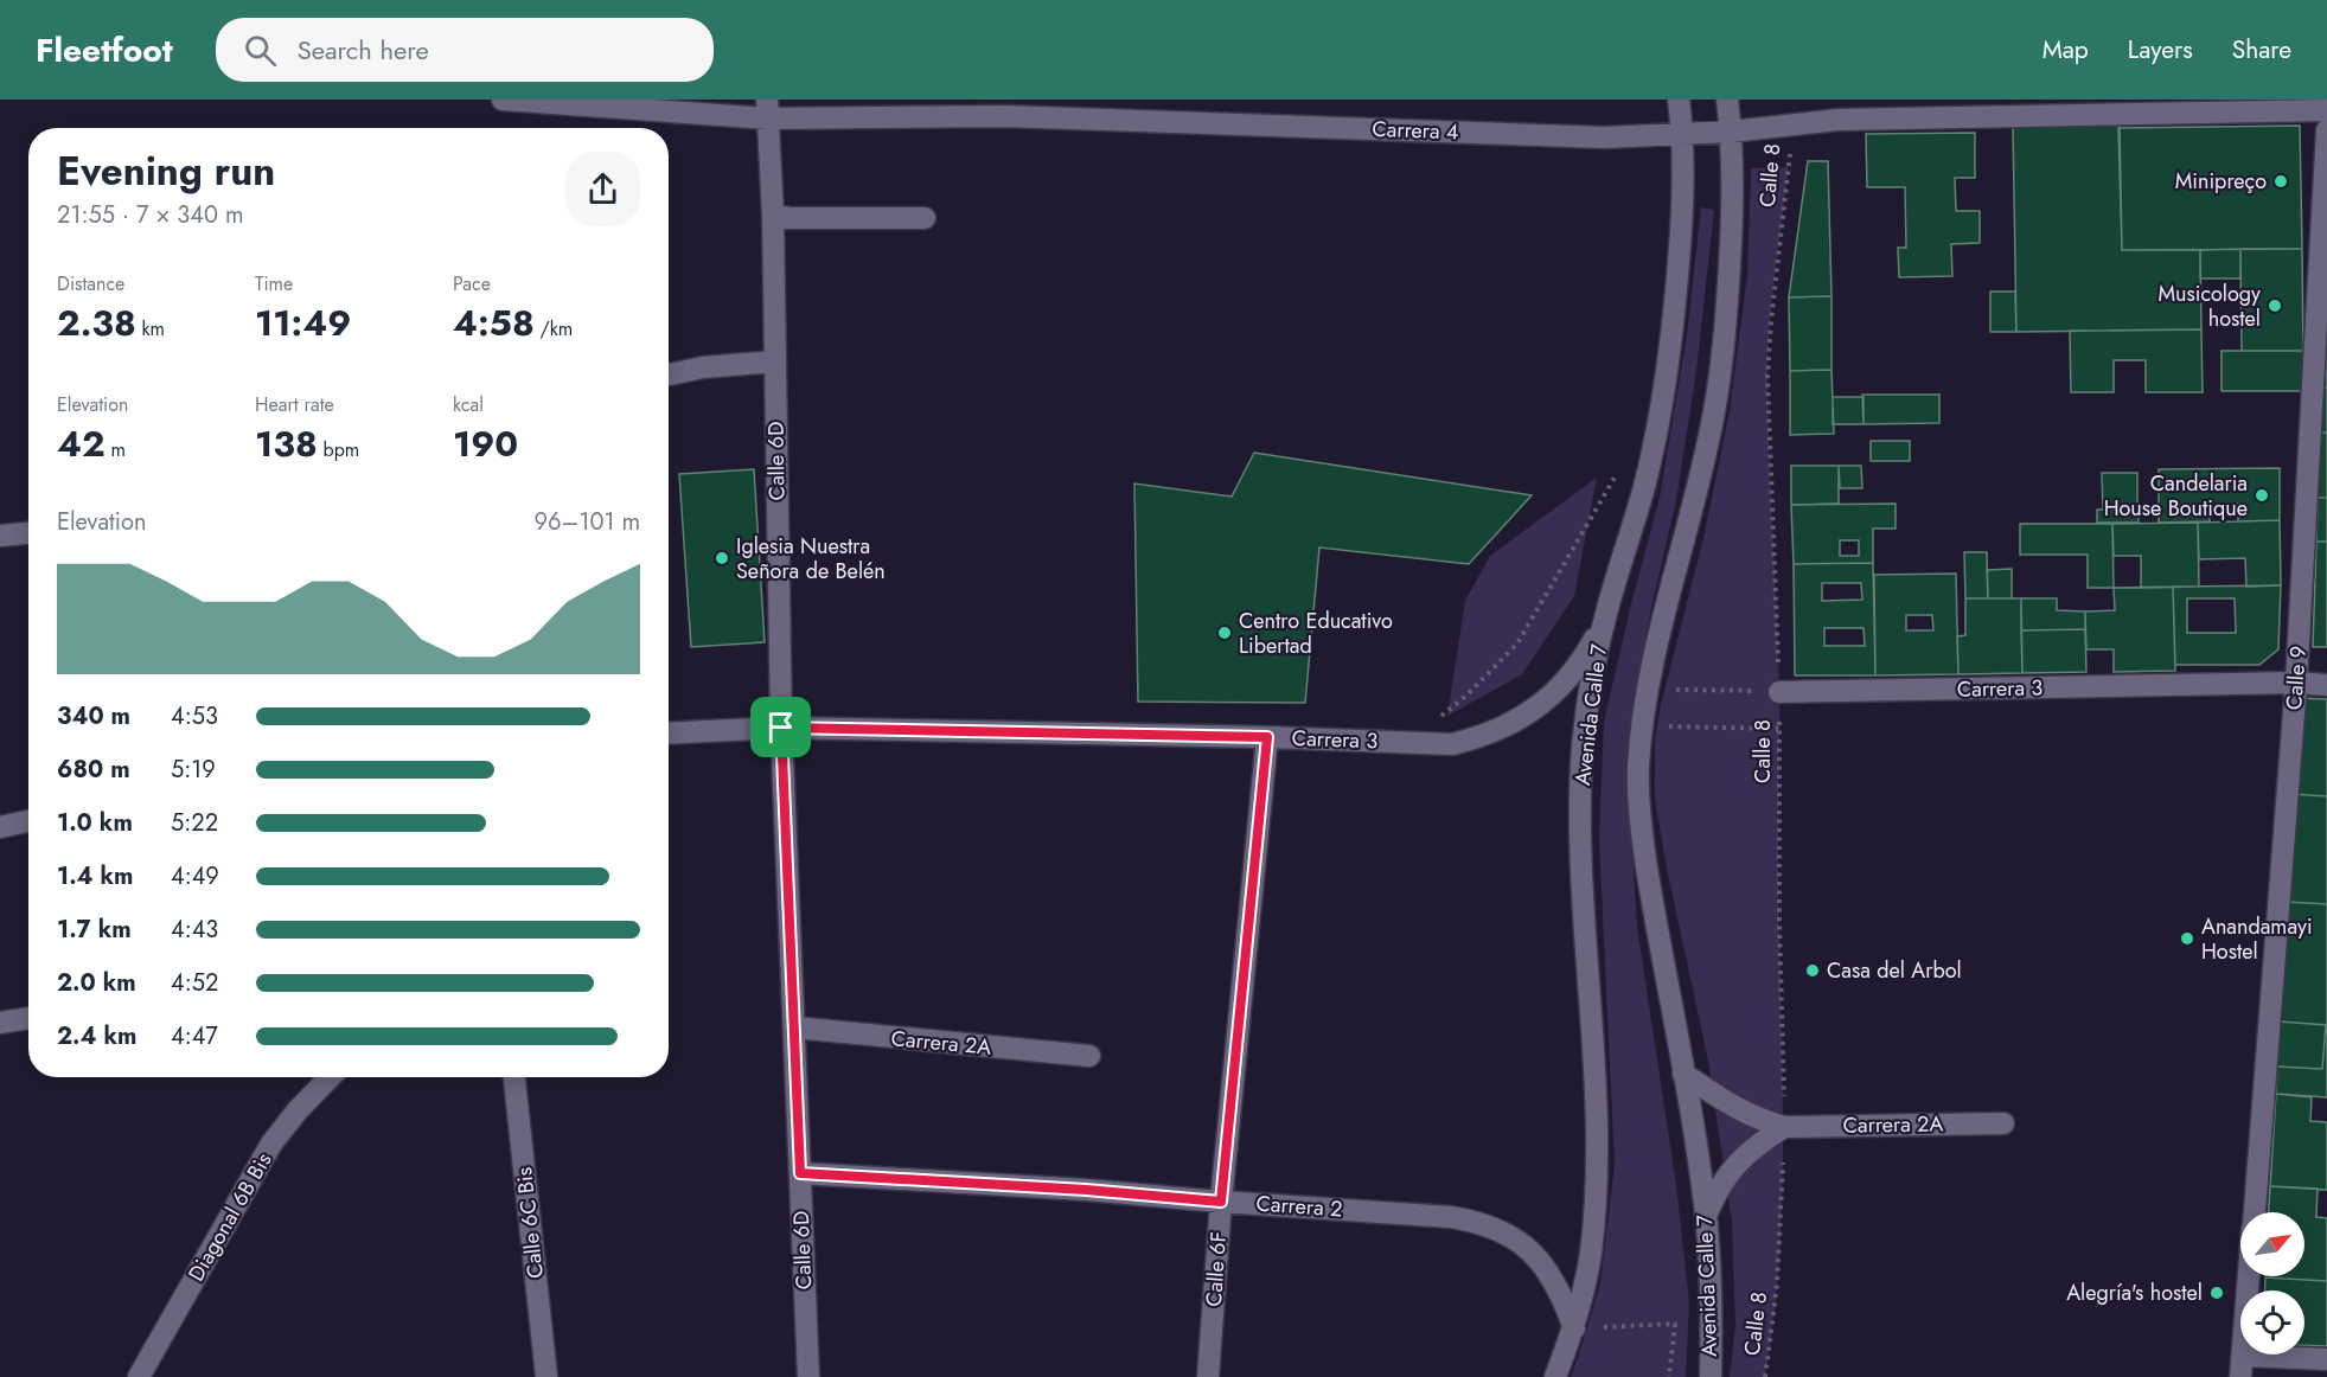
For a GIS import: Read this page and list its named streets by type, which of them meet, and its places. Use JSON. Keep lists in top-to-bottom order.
{
  "streets": {
    "street": [
      "Carrera 4",
      "Calle 6D",
      "Calle 9",
      "Carrera 3",
      "Avenida Calle 7",
      "Carrera 2A",
      "Carrera 2",
      "Diagonal 6B Bis",
      "Calle 6C Bis",
      "Calle 6F"
    ],
    "path": ["Calle 8"]
  },
  "crossings": [
    ["Carrera 4", "Calle 8"],
    ["Carrera 4", "Calle 6D"],
    ["Carrera 4", "Avenida Calle 7"],
    ["Calle 8", "Carrera 3"],
    ["Calle 8", "Carrera 2A"],
    ["Calle 6D", "Carrera 3"],
    ["Calle 6D", "Carrera 2A"],
    ["Calle 6D", "Carrera 2"],
    ["Calle 9", "Carrera 3"],
    ["Carrera 3", "Avenida Calle 7"],
    ["Carrera 3", "Calle 6F"],
    ["Avenida Calle 7", "Carrera 2A"],
    ["Avenida Calle 7", "Carrera 2"],
    ["Carrera 2", "Calle 6F"]
  ],
  "places": [
    "Minipreço",
    "Musicology hostel",
    "Candelaria House Boutique",
    "Iglesia Nuestra Señora de Belén",
    "Centro Educativo Libertad",
    "Anandamayi Hostel",
    "Casa del Arbol",
    "Alegría's hostel"
  ],
  "north": "top right",
  "page": {
    "header": "Fleetfoot",
    "search": "Search here",
    "nav": ["Map", "Layers", "Share"],
    "heading": ["Evening run", "21:55 · 7 × 340 m"],
    "stats": [
      ["Distance", "2.38 km"],
      ["Time", "11:49"],
      ["Pace", "4:58 /km"],
      ["Elevation", "42 m"],
      ["Heart rate", "138 bpm"],
      ["kcal", "190"]
    ],
    "chart": ["Elevation", "96–101 m"],
    "list": [
      {
        "name": "340 m",
        "note": "4:53"
      },
      {
        "name": "680 m",
        "note": "5:19"
      },
      {
        "name": "1.0 km",
        "note": "5:22"
      },
      {
        "name": "1.4 km",
        "note": "4:49"
      },
      {
        "name": "1.7 km",
        "note": "4:43"
      },
      {
        "name": "2.0 km",
        "note": "4:52"
      },
      {
        "name": "2.4 km",
        "note": "4:47"
      }
    ]
  }
}
